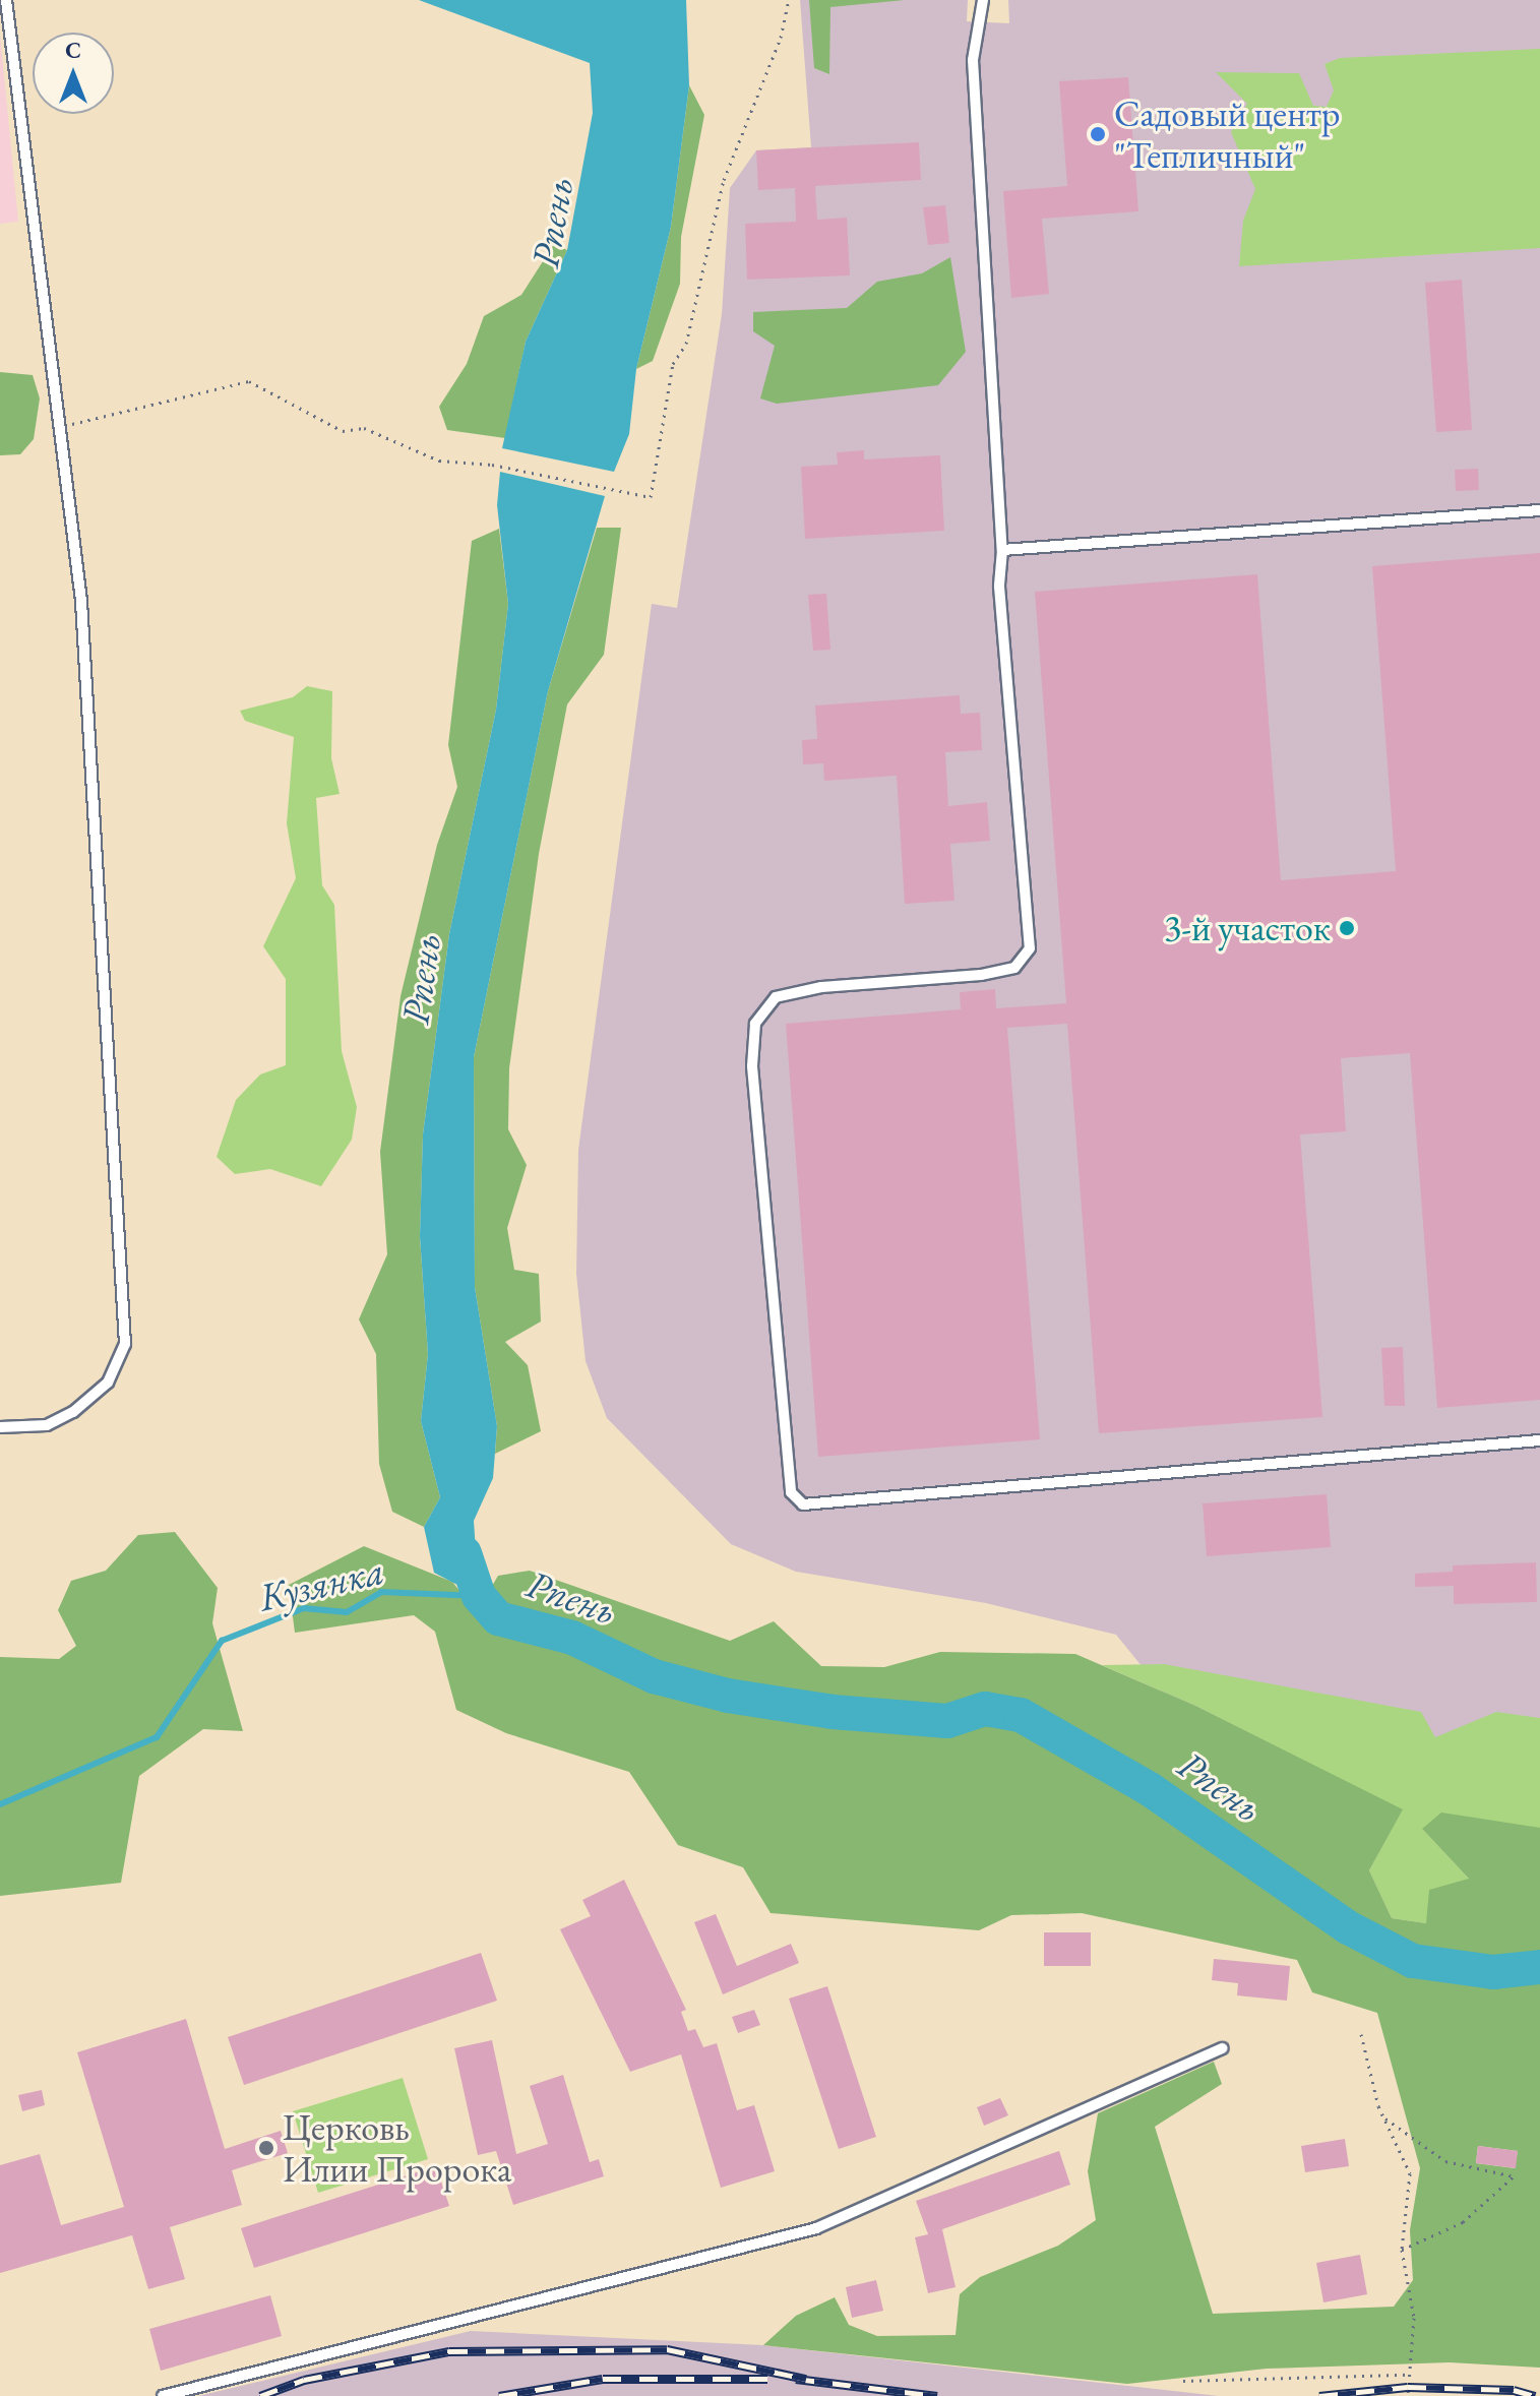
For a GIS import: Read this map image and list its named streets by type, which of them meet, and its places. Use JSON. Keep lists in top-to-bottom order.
{
  "water": ["Рпень", "Кузянка"],
  "places": ["Садовый центр \"Тепличный\"", "3-й участок", "Церковь Илии Пророка"],
  "north": "top"
}
